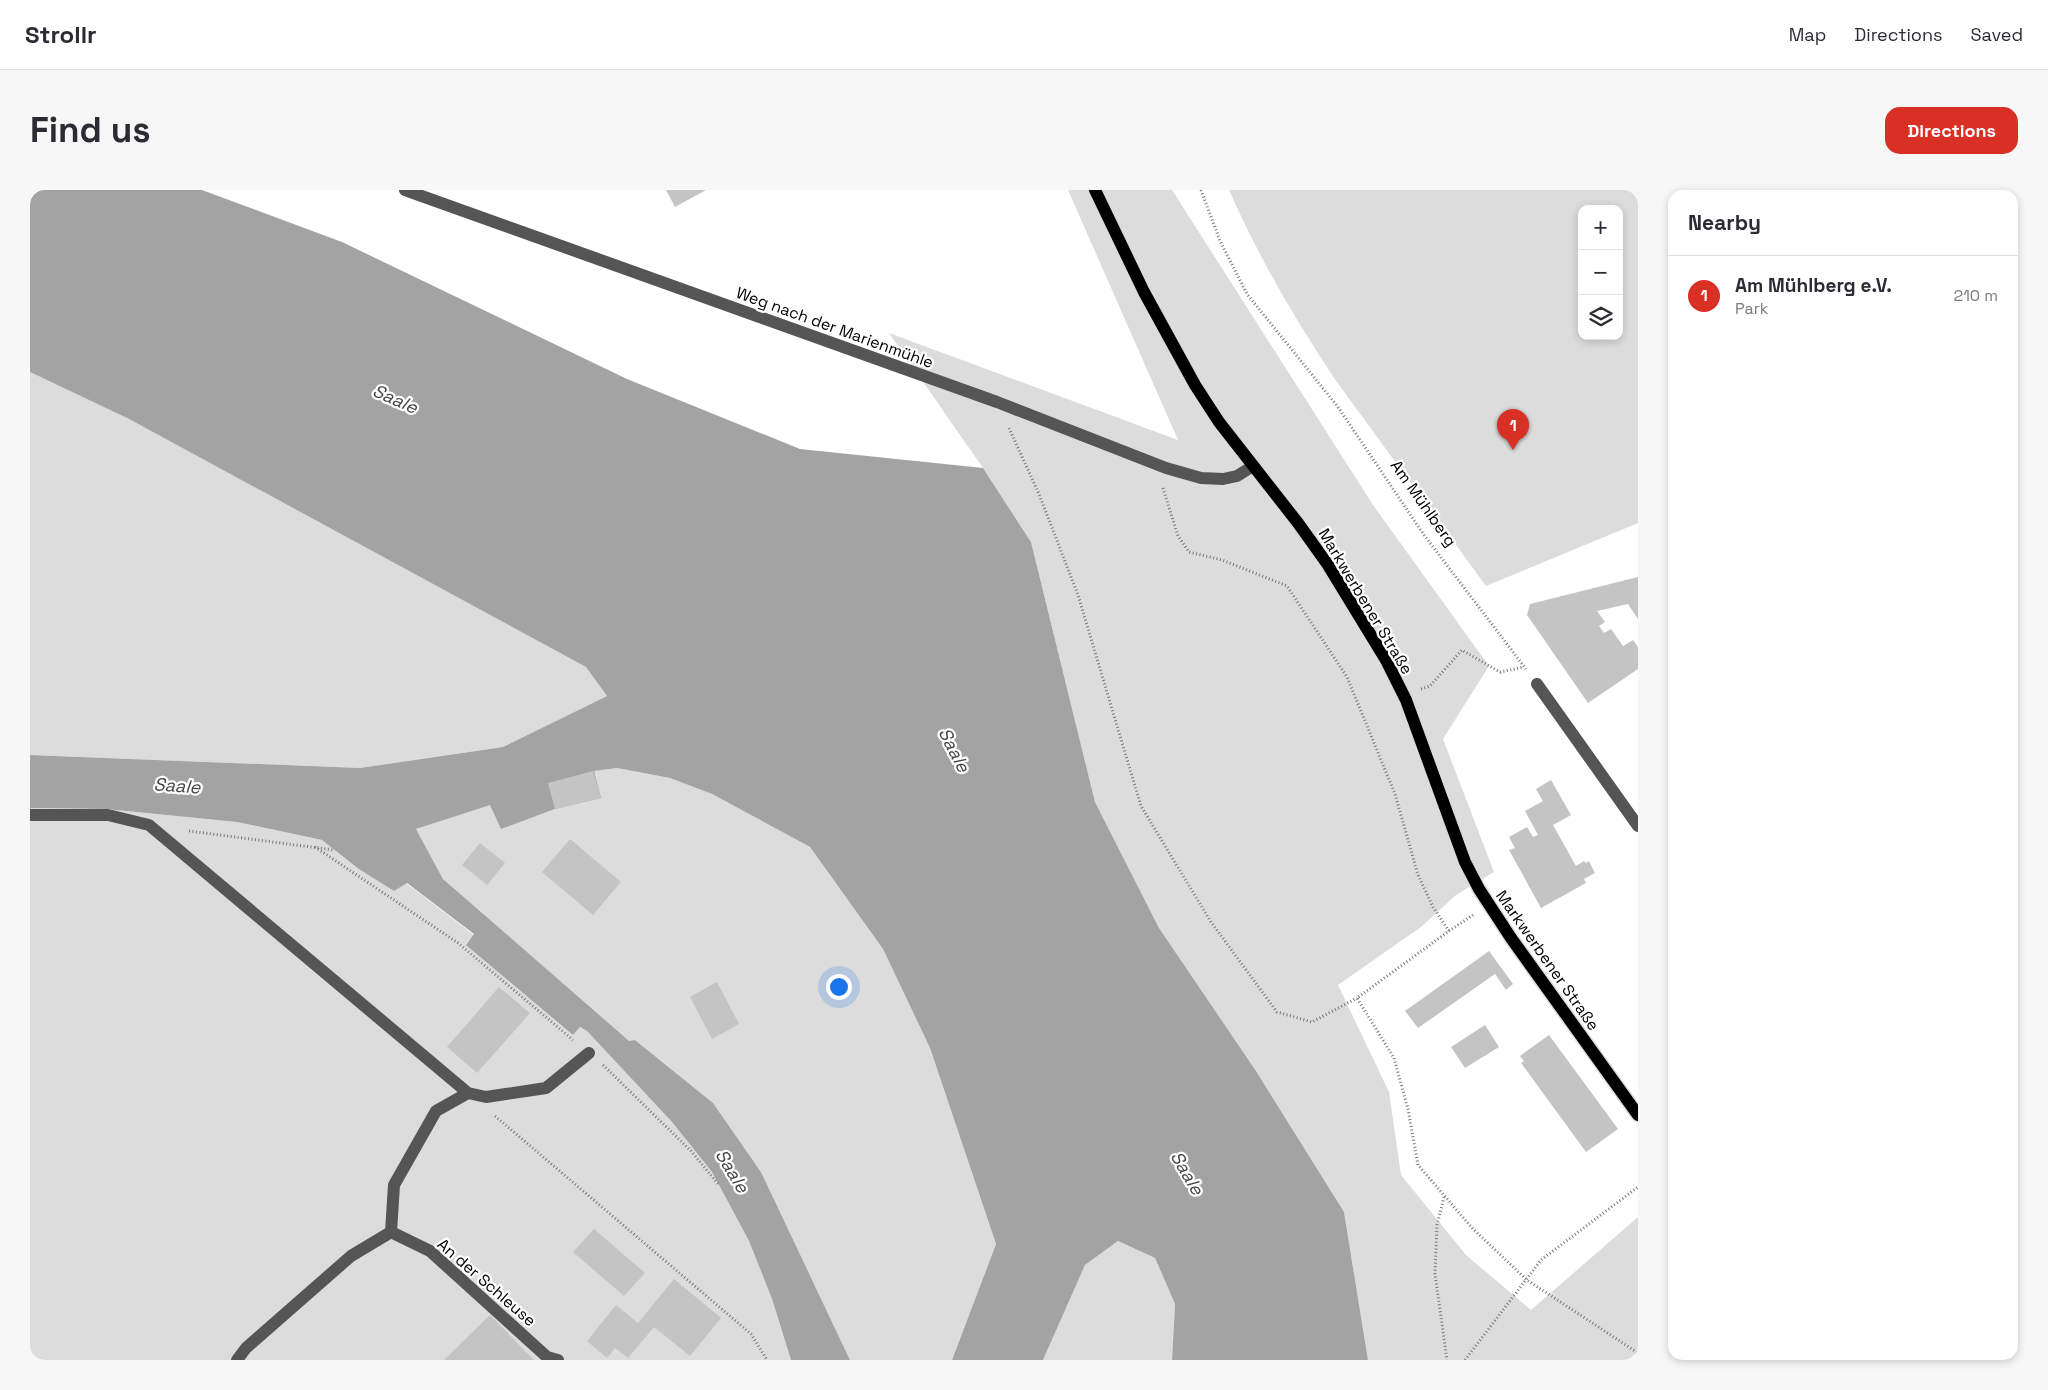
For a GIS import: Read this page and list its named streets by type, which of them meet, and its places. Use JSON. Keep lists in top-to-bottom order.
{
  "streets": {
    "main road": ["Markwerbener Straße"],
    "street": ["Weg nach der Marienmühle", "An der Schleuse"],
    "path": ["Am Mühlberg"]
  },
  "crossings": [
    ["Weg nach der Marienmühle", "Markwerbener Straße"]
  ],
  "water": ["Saale"],
  "page": {
    "header": "Strollr",
    "nav": ["Map", "Directions", "Saved"],
    "buttons": "Directions",
    "title": "Find us",
    "heading": "Nearby",
    "map_buttons": ["+", "−"],
    "list": [
      {
        "mark": "1",
        "name": "Am Mühlberg e.V.",
        "note": "Park",
        "value": "210 m"
      }
    ],
    "pins": "1"
  }
}
